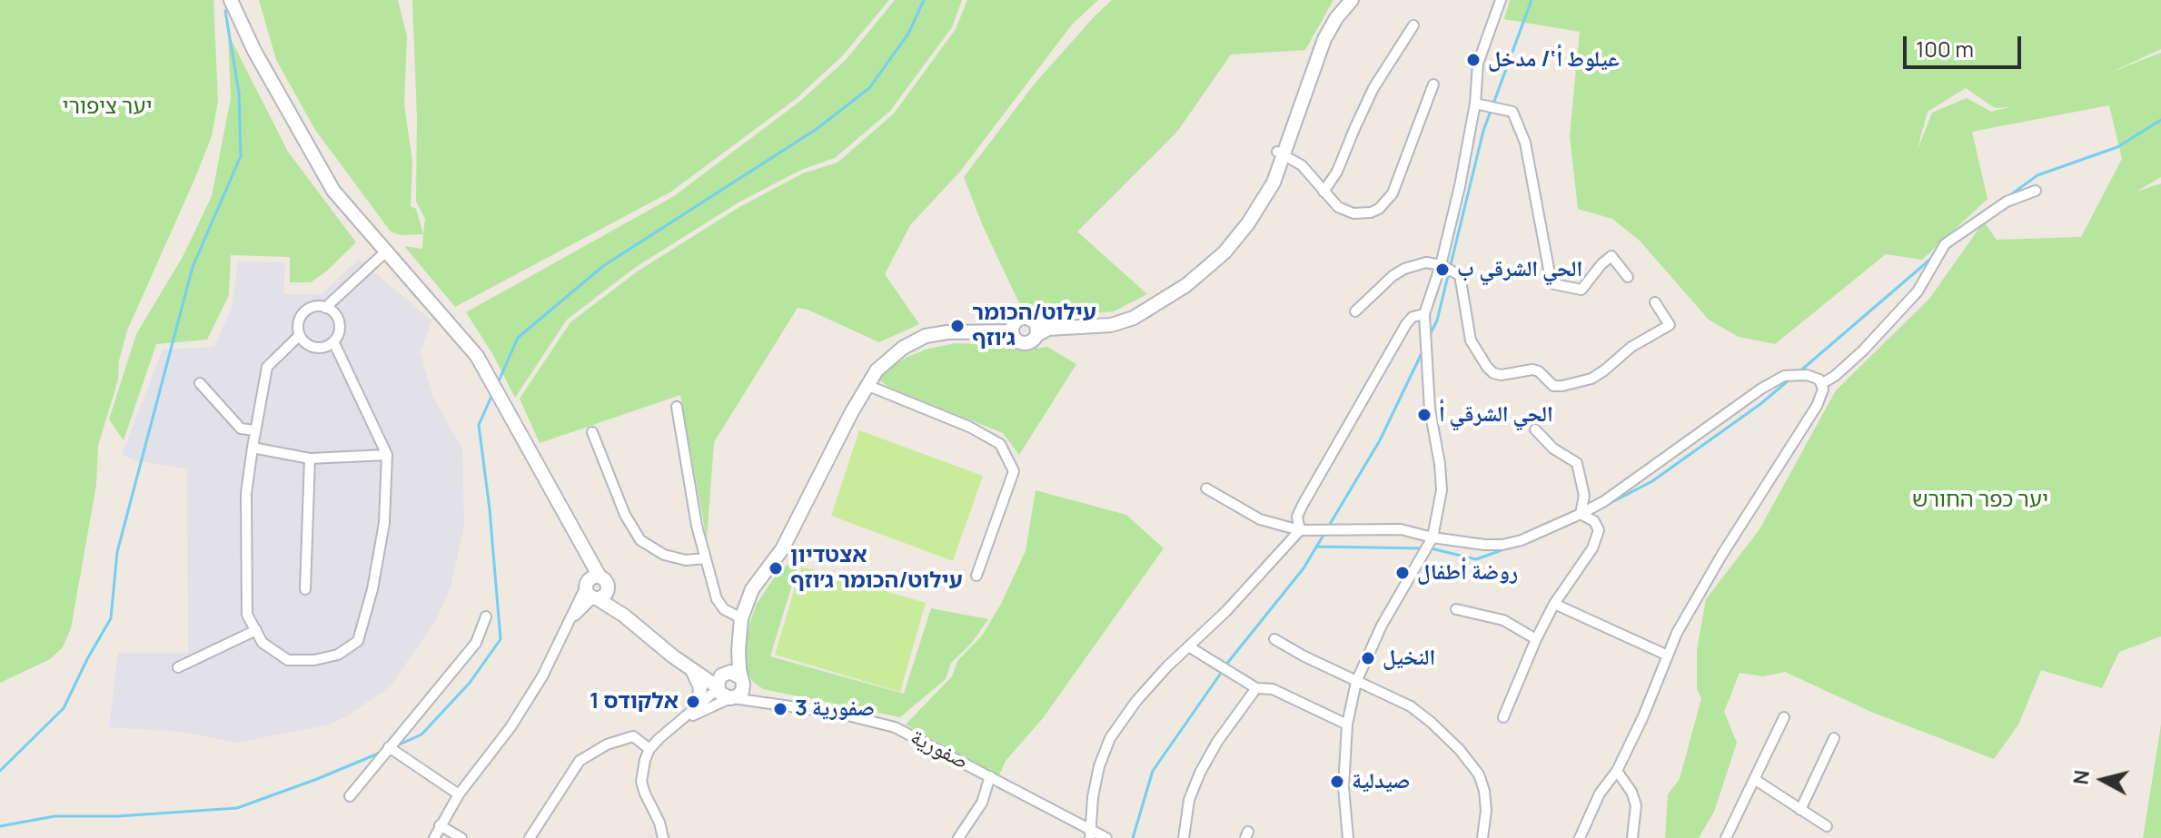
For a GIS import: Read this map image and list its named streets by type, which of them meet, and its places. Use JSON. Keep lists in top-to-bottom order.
{
  "streets": {
    "street": ["صفورية"]
  },
  "parks": ["יער ציפורי", "יער כפר החורש"],
  "places": [
    "عيلوط أ‘/ مدخل",
    "الحي الشرقي ب",
    "עילוט/הכומר ג׳וזף",
    "الحي الشرقي أ",
    "אצטדיון עילוט/הכומר ג׳וזף",
    "روضة أطفال",
    "النخيل",
    "אלקודס 1",
    "صفورية 3",
    "صيدلية"
  ],
  "scale_bar": "100 m",
  "north": "left"
}
